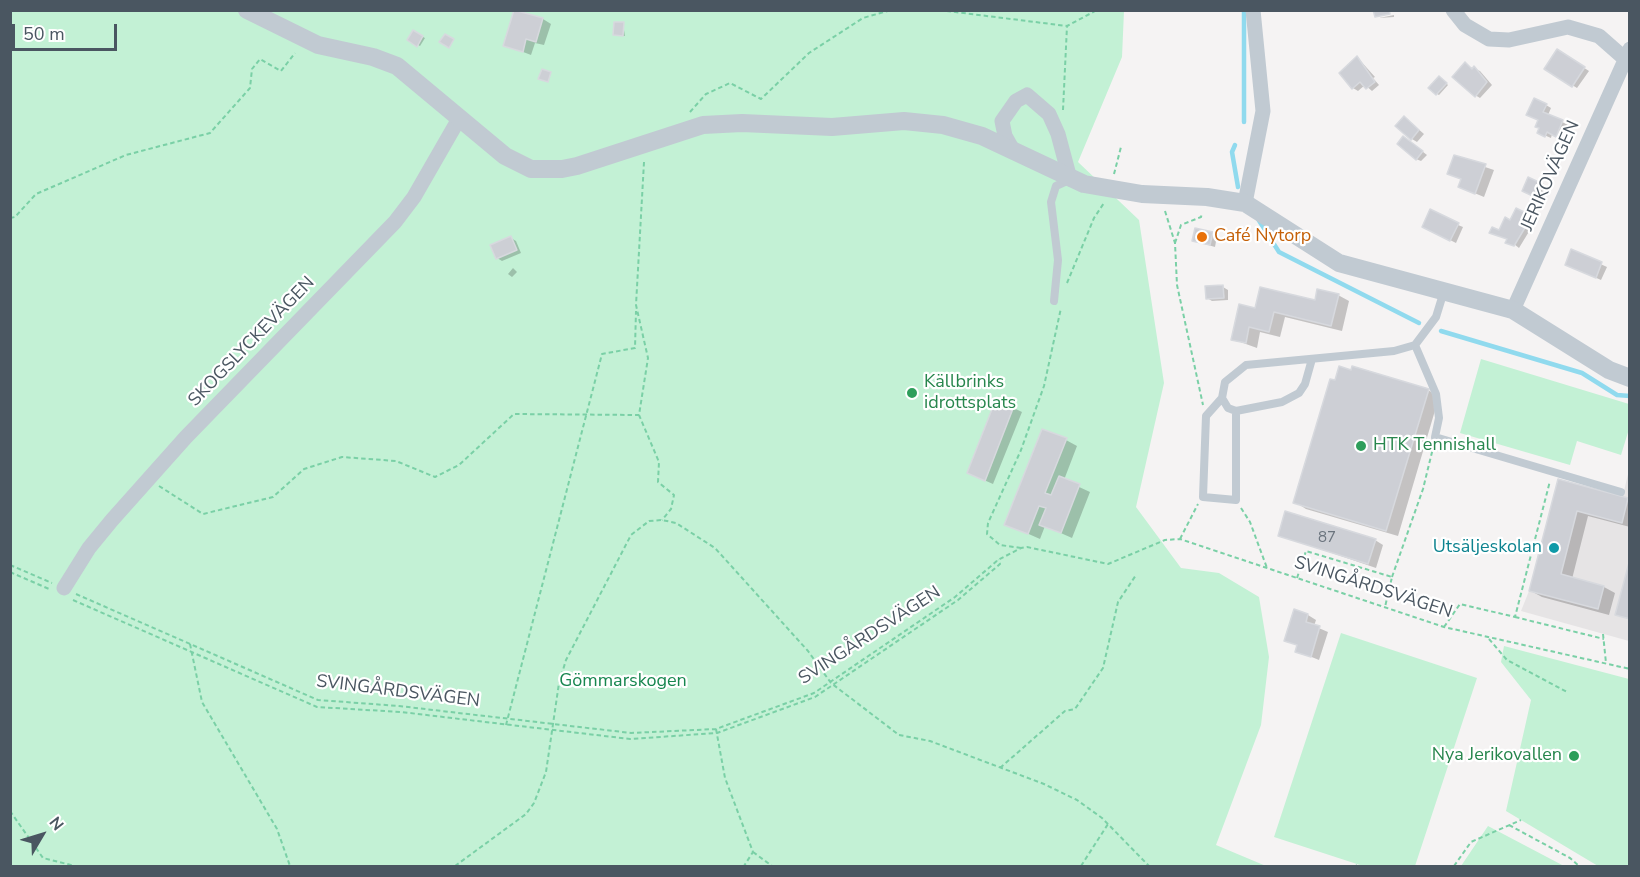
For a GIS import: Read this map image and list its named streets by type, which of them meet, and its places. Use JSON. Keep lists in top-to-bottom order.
{
  "streets": {
    "street": ["JERIKOVÄGEN", "SKOGSLYCKEVÄGEN"],
    "path": ["SVINGÅRDSVÄGEN"]
  },
  "crossings": [
    ["SKOGSLYCKEVÄGEN", "SVINGÅRDSVÄGEN"]
  ],
  "parks": ["Gömmarskogen"],
  "places": [
    "Café Nytorp",
    "Källbrinks idrottsplats",
    "HTK Tennishall",
    "Utsäljeskolan",
    "Nya Jerikovallen"
  ],
  "house_numbers": ["87"],
  "scale_bar": "50 m",
  "north": "top right"
}
